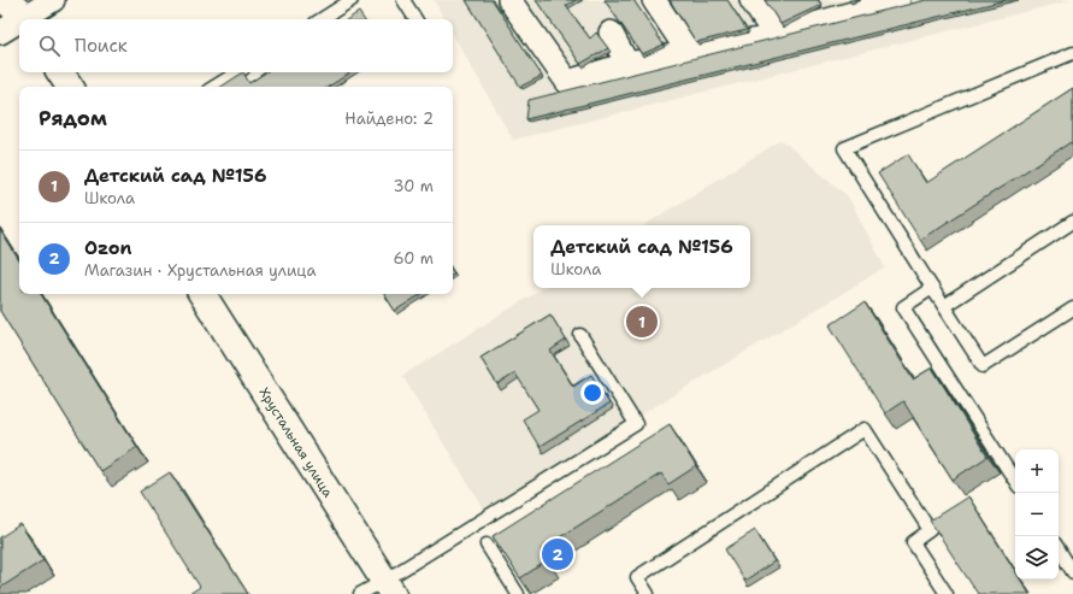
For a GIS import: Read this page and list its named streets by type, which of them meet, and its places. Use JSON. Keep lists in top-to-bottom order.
{
  "streets": {
    "street": ["Хрустальная улица"]
  },
  "page": {
    "search": "Поиск",
    "heading": ["Рядом", "Найдено: 2"],
    "list": [
      {
        "mark": "1",
        "name": "Детский сад №156",
        "note": "Школа",
        "value": "30 m"
      },
      {
        "mark": "2",
        "name": "Ozon",
        "note": "Магазин · Хрустальная улица",
        "value": "60 m"
      }
    ],
    "popup": ["Детский сад №156", "Школа"],
    "pins": ["1", "2"],
    "map_buttons": ["+", "−"]
  }
}
